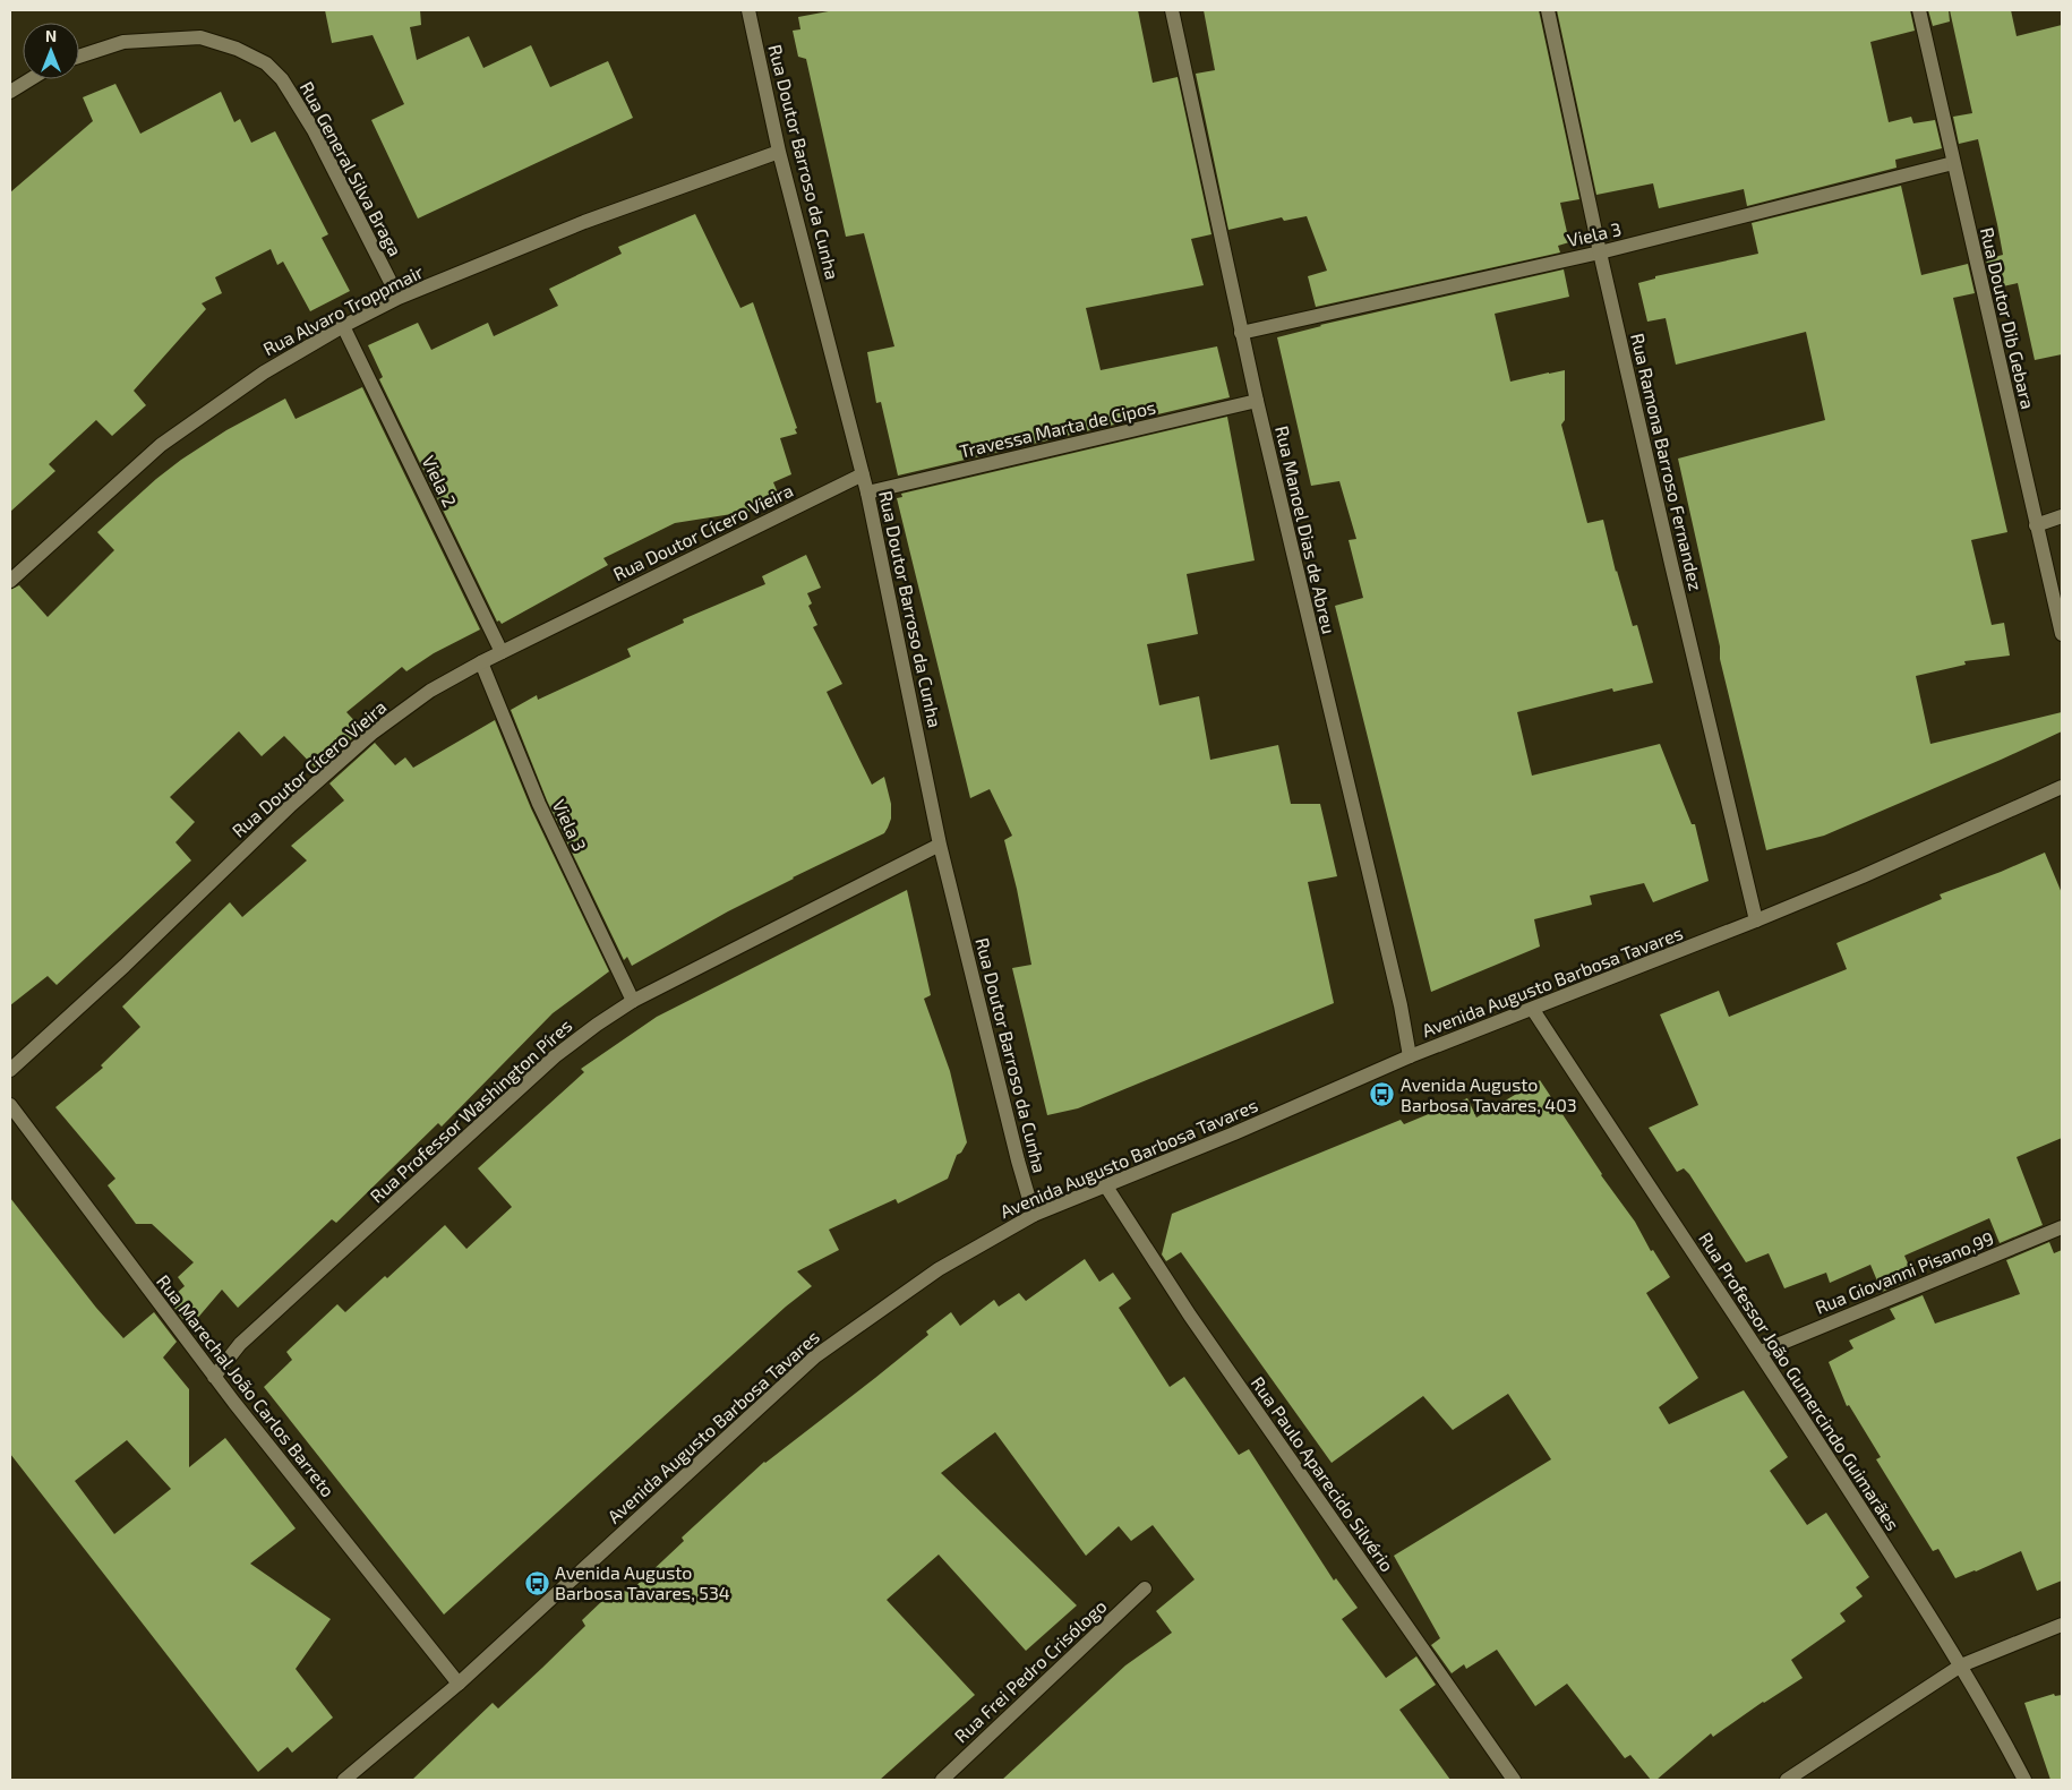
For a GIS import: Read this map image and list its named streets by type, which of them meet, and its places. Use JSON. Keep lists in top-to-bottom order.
{
  "streets": {
    "street": [
      "Rua Doutor Barroso da Cunha",
      "Rua General Silva Braga",
      "Viela 3",
      "Rua Alvaro Troppmair",
      "Rua Doutor Dib Gebara",
      "Travessa Marta de Cipos",
      "Rua Ramona Barroso Fernandez",
      "Viela 2",
      "Rua Manoel Dias de Abreu",
      "Rua Doutor Cícero Vieira",
      "Avenida Augusto Barbosa Tavares",
      "Rua Professor Washington Píres",
      "Rua Giovanni Pisano,99",
      "Rua Professor João Gumercindo Guimarães",
      "Rua Marechal João Carlos Barreto",
      "Rua Paulo Aparecido Silvério",
      "Rua Frei Pedro Crisólogo"
    ]
  },
  "crossings": [
    ["Rua Doutor Barroso da Cunha", "Rua Alvaro Troppmair"],
    ["Rua Doutor Barroso da Cunha", "Travessa Marta de Cipos"],
    ["Rua Doutor Barroso da Cunha", "Rua Doutor Cícero Vieira"],
    ["Rua Doutor Barroso da Cunha", "Avenida Augusto Barbosa Tavares"],
    ["Rua Doutor Barroso da Cunha", "Rua Professor Washington Píres"],
    ["Rua General Silva Braga", "Rua Alvaro Troppmair"],
    ["Viela 3", "Rua Doutor Dib Gebara"],
    ["Viela 3", "Rua Ramona Barroso Fernandez"],
    ["Viela 3", "Rua Manoel Dias de Abreu"],
    ["Viela 3", "Rua Doutor Cícero Vieira"],
    ["Viela 3", "Rua Professor Washington Píres"],
    ["Rua Alvaro Troppmair", "Viela 2"],
    ["Travessa Marta de Cipos", "Rua Manoel Dias de Abreu"],
    ["Rua Ramona Barroso Fernandez", "Avenida Augusto Barbosa Tavares"],
    ["Viela 2", "Rua Doutor Cícero Vieira"],
    ["Rua Manoel Dias de Abreu", "Avenida Augusto Barbosa Tavares"],
    ["Avenida Augusto Barbosa Tavares", "Rua Professor João Gumercindo Guimarães"],
    ["Avenida Augusto Barbosa Tavares", "Rua Marechal João Carlos Barreto"],
    ["Avenida Augusto Barbosa Tavares", "Rua Paulo Aparecido Silvério"],
    ["Rua Professor Washington Píres", "Rua Marechal João Carlos Barreto"],
    ["Rua Giovanni Pisano,99", "Rua Professor João Gumercindo Guimarães"]
  ],
  "places": {
    "bus stop": ["Avenida Augusto Barbosa Tavares, 403", "Avenida Augusto Barbosa Tavares, 534"]
  },
  "north": "top"
}
